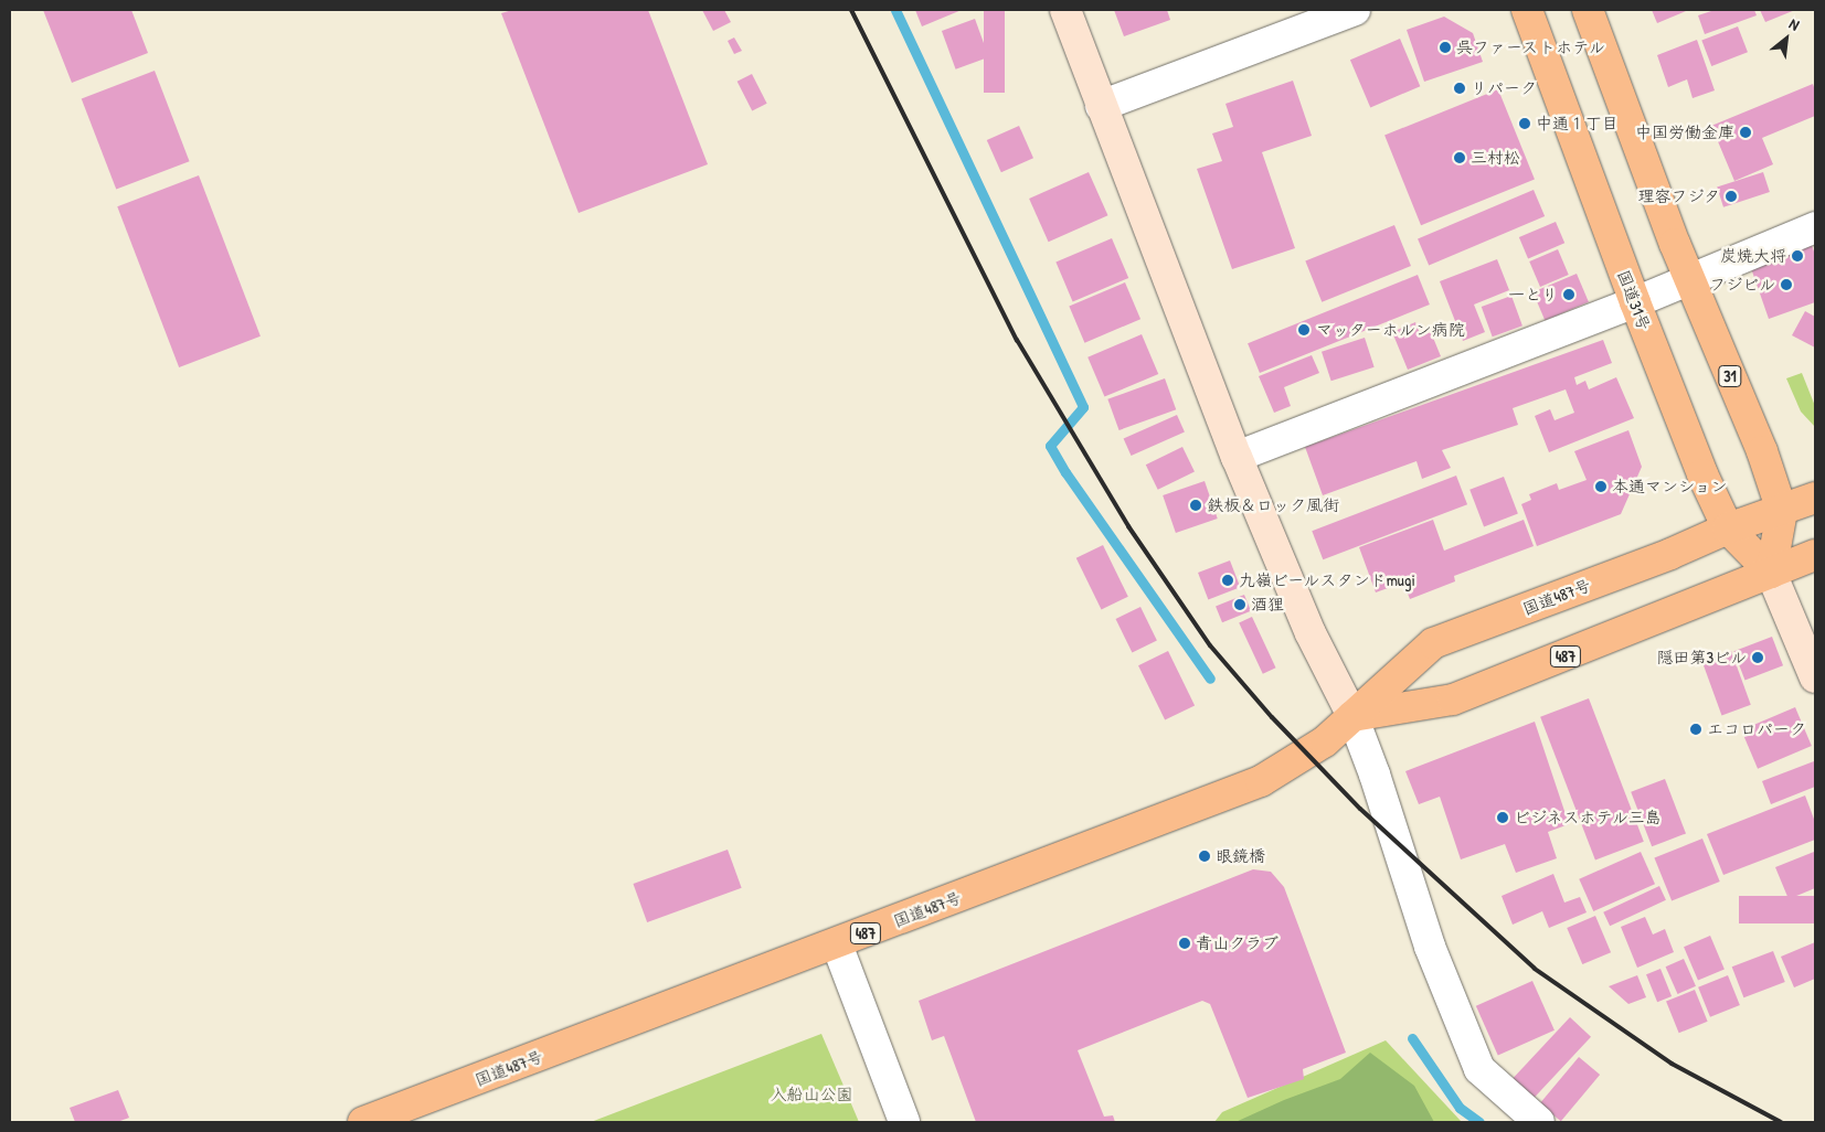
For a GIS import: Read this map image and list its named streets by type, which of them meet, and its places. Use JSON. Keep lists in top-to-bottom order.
{
  "streets": {
    "highway": [
      "国道31号",
      "31",
      "国道487号",
      "487"
    ]
  },
  "crossings": [
    ["国道31号", "31"],
    ["国道31号", "国道487号"],
    ["国道31号", "487"],
    ["31", "国道487号"],
    ["31", "487"],
    ["国道487号", "487"]
  ],
  "parks": ["入船山公園"],
  "places": [
    "呉ファーストホテル",
    "リパーク",
    "中通１丁目",
    "中国労働金庫",
    "三村松",
    "理容フジタ",
    "炭焼大将",
    "フジビル",
    "一とり",
    "マッターホルン病院",
    "本通マンション",
    "鉄板＆ロック風街",
    "九嶺ビールスタンドmugi",
    "酒狸",
    "隠田第3ビル",
    "エコロパーク",
    "ビジネスホテル三島",
    "眼鏡橋",
    "青山クラブ"
  ],
  "north": "top right"
}
